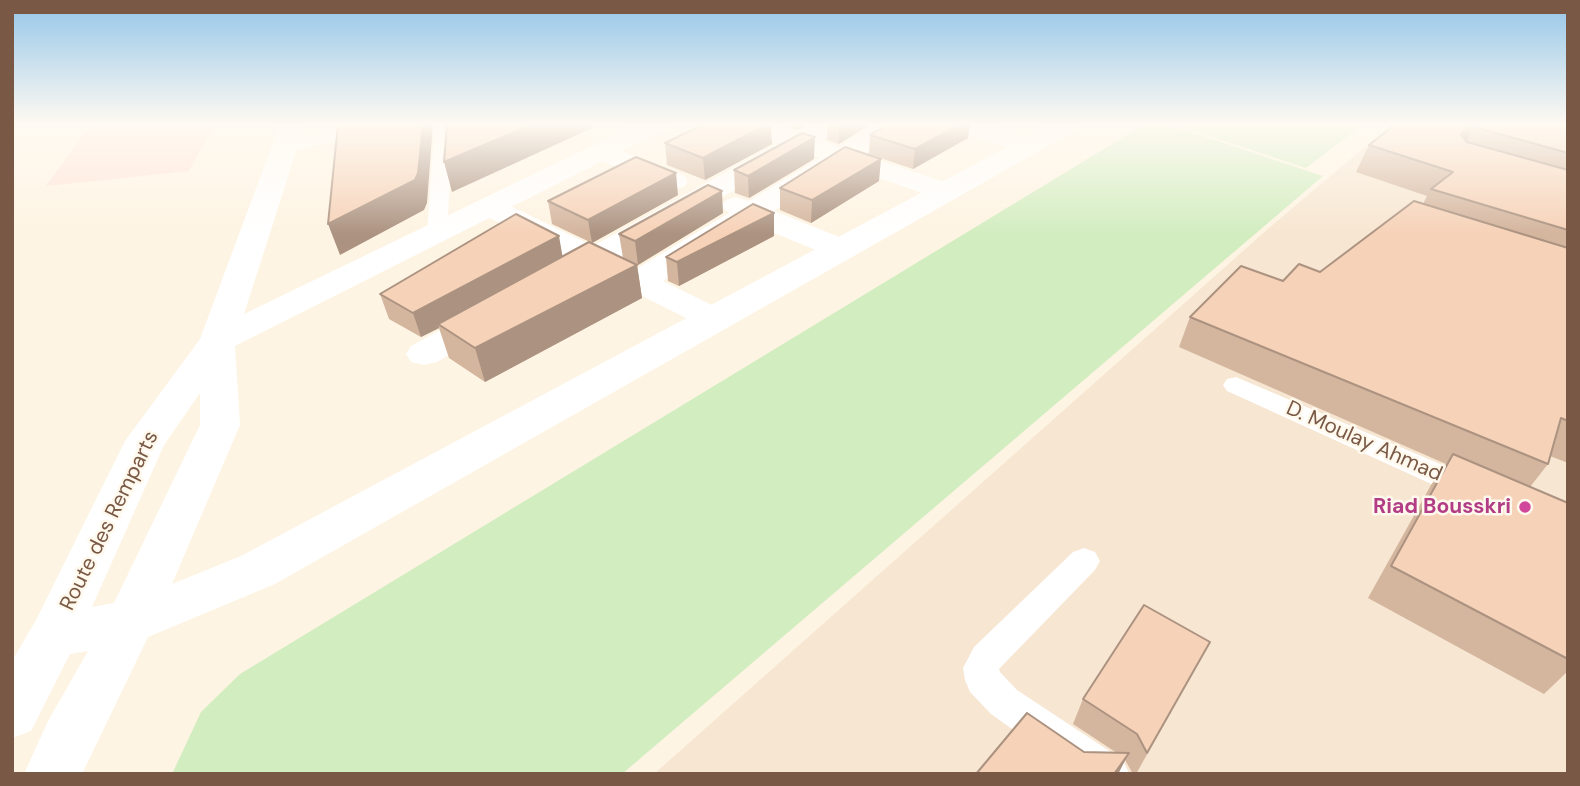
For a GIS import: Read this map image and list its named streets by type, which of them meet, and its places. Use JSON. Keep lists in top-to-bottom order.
{
  "streets": {
    "street": ["Route des Remparts"],
    "lane": ["D. Moulay Ahmad"]
  },
  "places": ["Riad Bousskri"]
}
